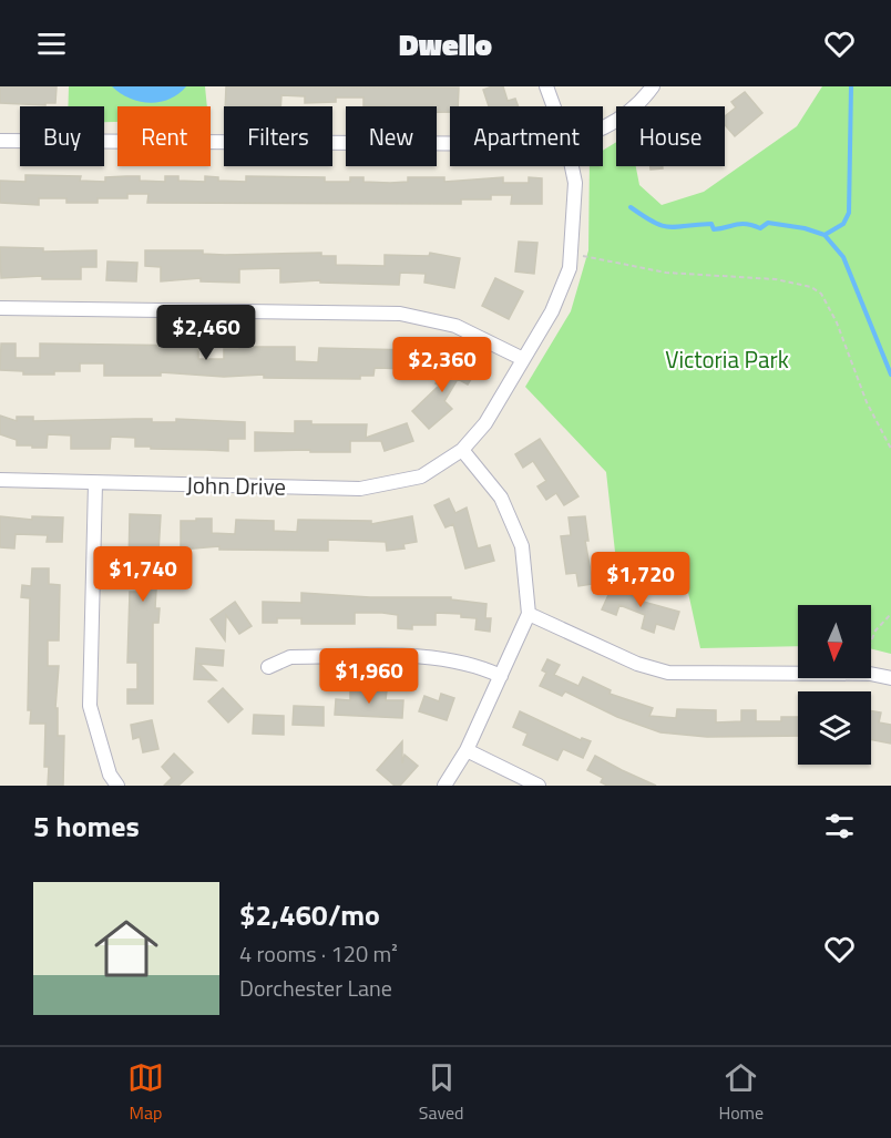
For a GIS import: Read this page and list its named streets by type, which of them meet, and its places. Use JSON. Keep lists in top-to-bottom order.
{
  "streets": {
    "street": ["John Drive"]
  },
  "parks": ["Victoria Park"],
  "north": "bottom",
  "page": {
    "header": "Dwello",
    "chip": [
      "Buy",
      "Rent",
      "Filters",
      "New",
      "Apartment",
      "House"
    ],
    "price": [
      "$2,460",
      "$2,360",
      "$1,740",
      "$1,720",
      "$1,960"
    ],
    "heading": "5 homes",
    "list": [
      {
        "name": "$2,460/mo",
        "note": "4 rooms · 120 m² · Dorchester Lane"
      }
    ],
    "tabs": ["Map", "Saved", "Home"]
  }
}
